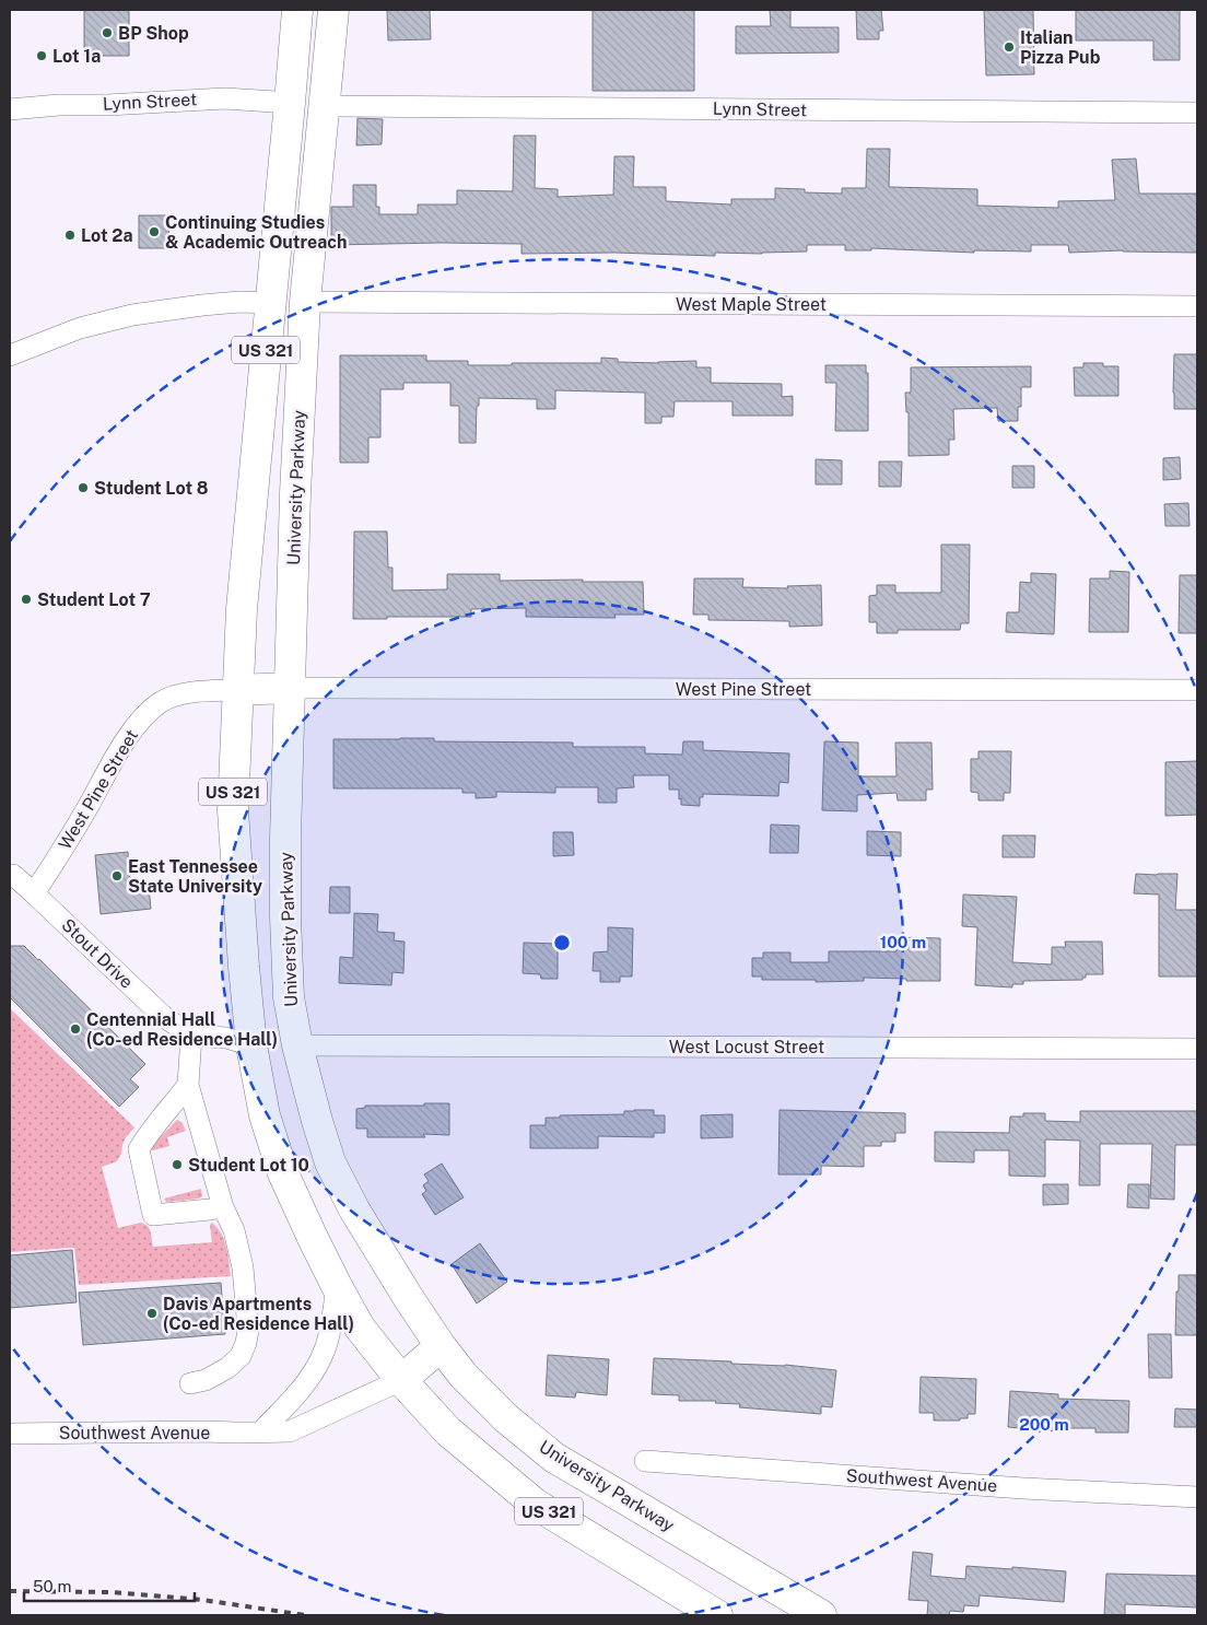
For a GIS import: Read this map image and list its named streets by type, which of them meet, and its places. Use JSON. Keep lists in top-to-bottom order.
{
  "streets": {
    "highway": ["US 321", "University Parkway"],
    "street": [
      "Lynn Street",
      "West Maple Street",
      "West Pine Street",
      "Stout Drive",
      "West Locust Street",
      "Southwest Avenue"
    ]
  },
  "crossings": [
    ["Lynn Street", "US 321"],
    ["Lynn Street", "University Parkway"],
    ["West Maple Street", "University Parkway"],
    ["US 321", "West Pine Street"],
    ["US 321", "Southwest Avenue"],
    ["University Parkway", "West Pine Street"],
    ["University Parkway", "West Locust Street"],
    ["West Pine Street", "Stout Drive"]
  ],
  "places": [
    "BP Shop",
    "Italian Pizza Pub",
    "Lot 1a",
    "Continuing Studies & Academic Outreach",
    "Lot 2a",
    "Student Lot 8",
    "Student Lot 7",
    "East Tennessee State University",
    "Centennial Hall (Co-ed Residence Hall)",
    "Student Lot 10",
    "Davis Apartments (Co-ed Residence Hall)"
  ],
  "scale_bar": "50 m",
  "rings": ["100 m", "200 m"]
}
